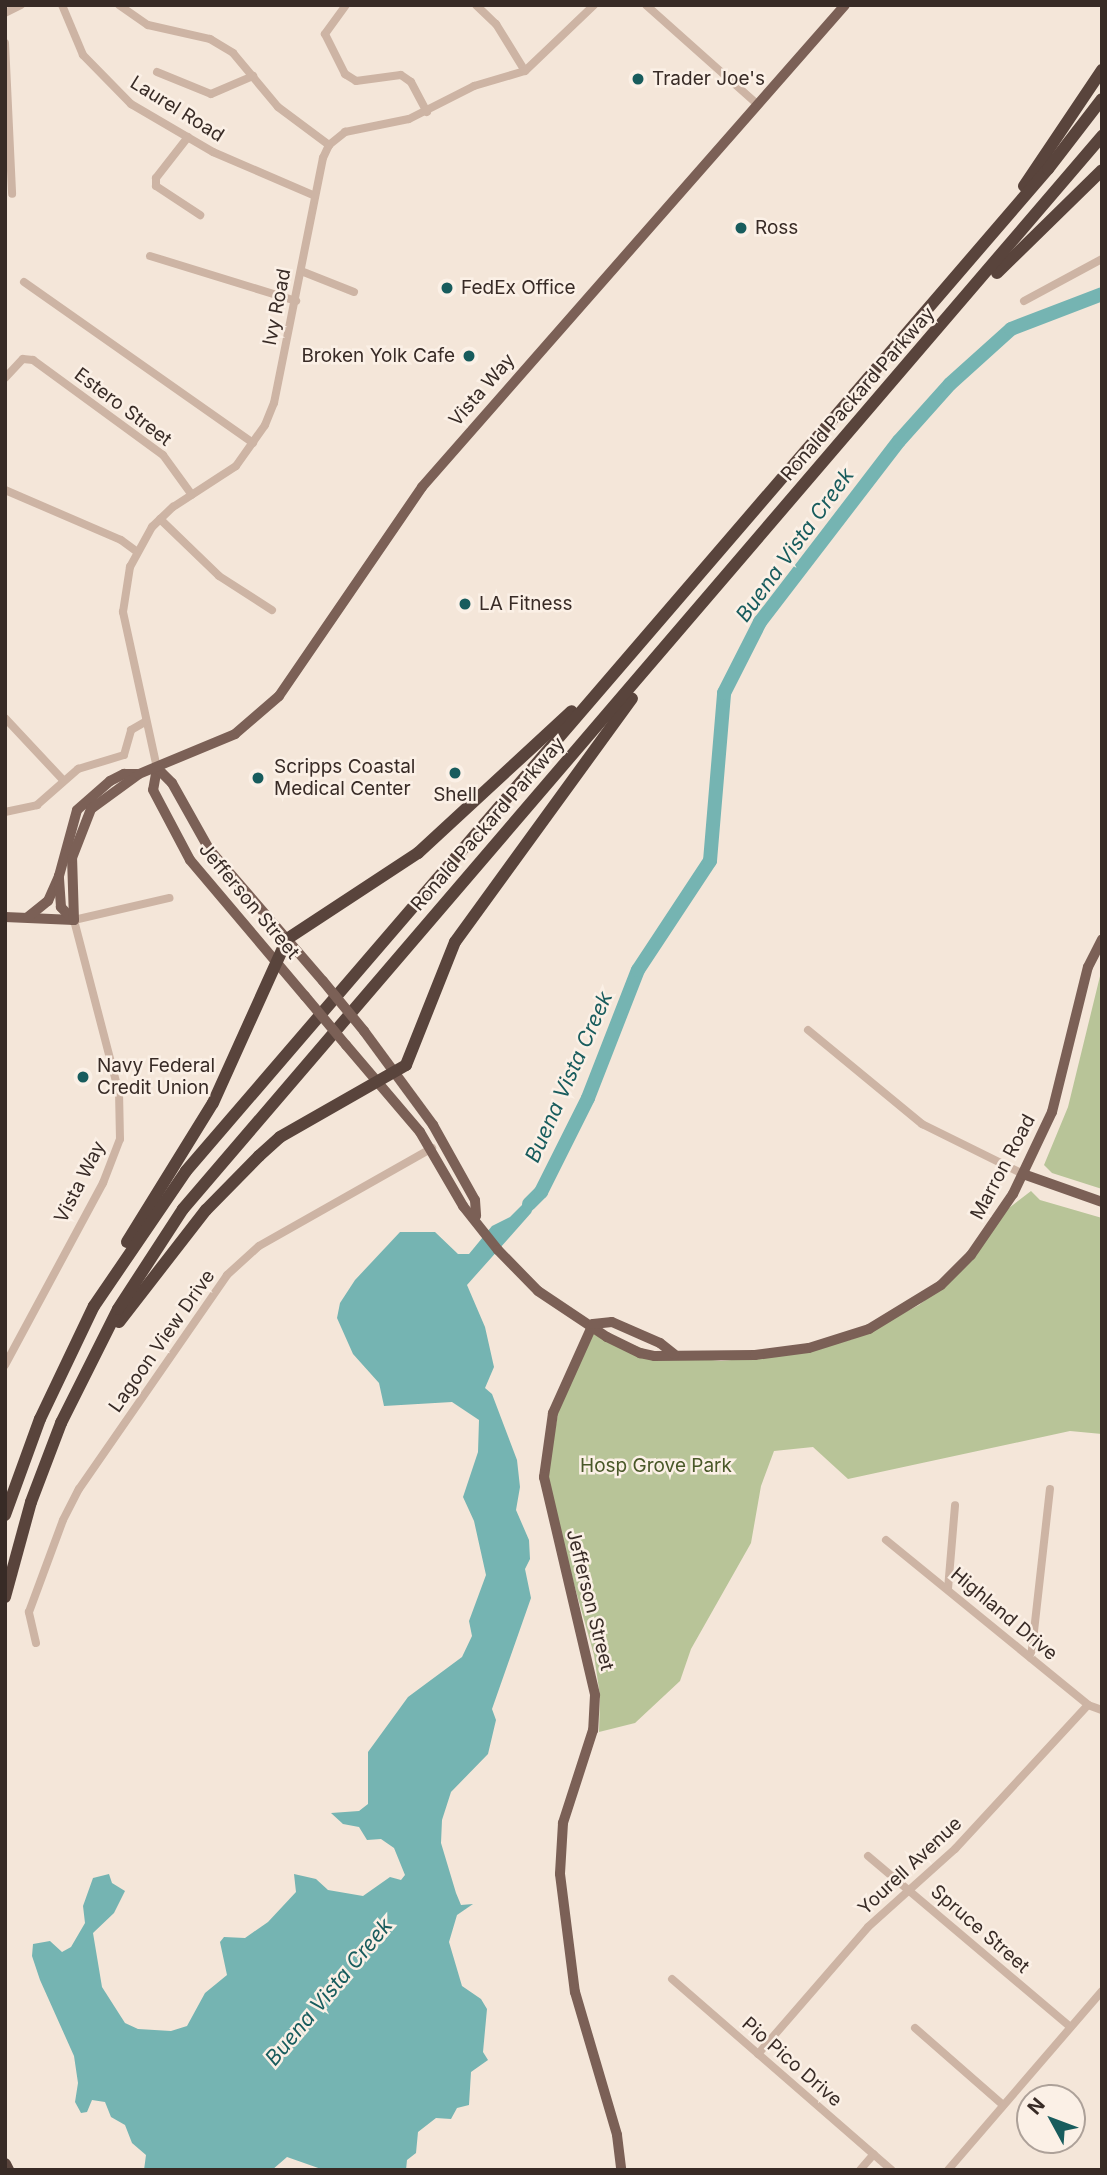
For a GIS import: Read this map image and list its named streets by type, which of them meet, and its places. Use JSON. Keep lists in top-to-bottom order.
{
  "streets": {
    "highway": ["Ronald Packard Parkway"],
    "main road": ["Vista Way", "Jefferson Street", "Marron Road"],
    "street": [
      "Laurel Road",
      "Ivy Road",
      "Estero Street",
      "Lagoon View Drive",
      "Highland Drive",
      "Yourell Avenue",
      "Spruce Street",
      "Pio Pico Drive"
    ]
  },
  "crossings": [
    ["Laurel Road", "Ivy Road"],
    ["Ivy Road", "Vista Way"],
    ["Ivy Road", "Estero Street"],
    ["Ivy Road", "Jefferson Street"],
    ["Vista Way", "Jefferson Street"],
    ["Jefferson Street", "Marron Road"],
    ["Jefferson Street", "Lagoon View Drive"],
    ["Highland Drive", "Yourell Avenue"],
    ["Yourell Avenue", "Spruce Street"],
    ["Yourell Avenue", "Pio Pico Drive"]
  ],
  "water": ["Buena Vista Creek"],
  "parks": ["Hosp Grove Park"],
  "places": [
    "Trader Joe's",
    "Ross",
    "FedEx Office",
    "Broken Yolk Cafe",
    "LA Fitness",
    "Shell",
    "Scripps Coastal Medical Center",
    "Navy Federal Credit Union"
  ],
  "north": "top left"
}
